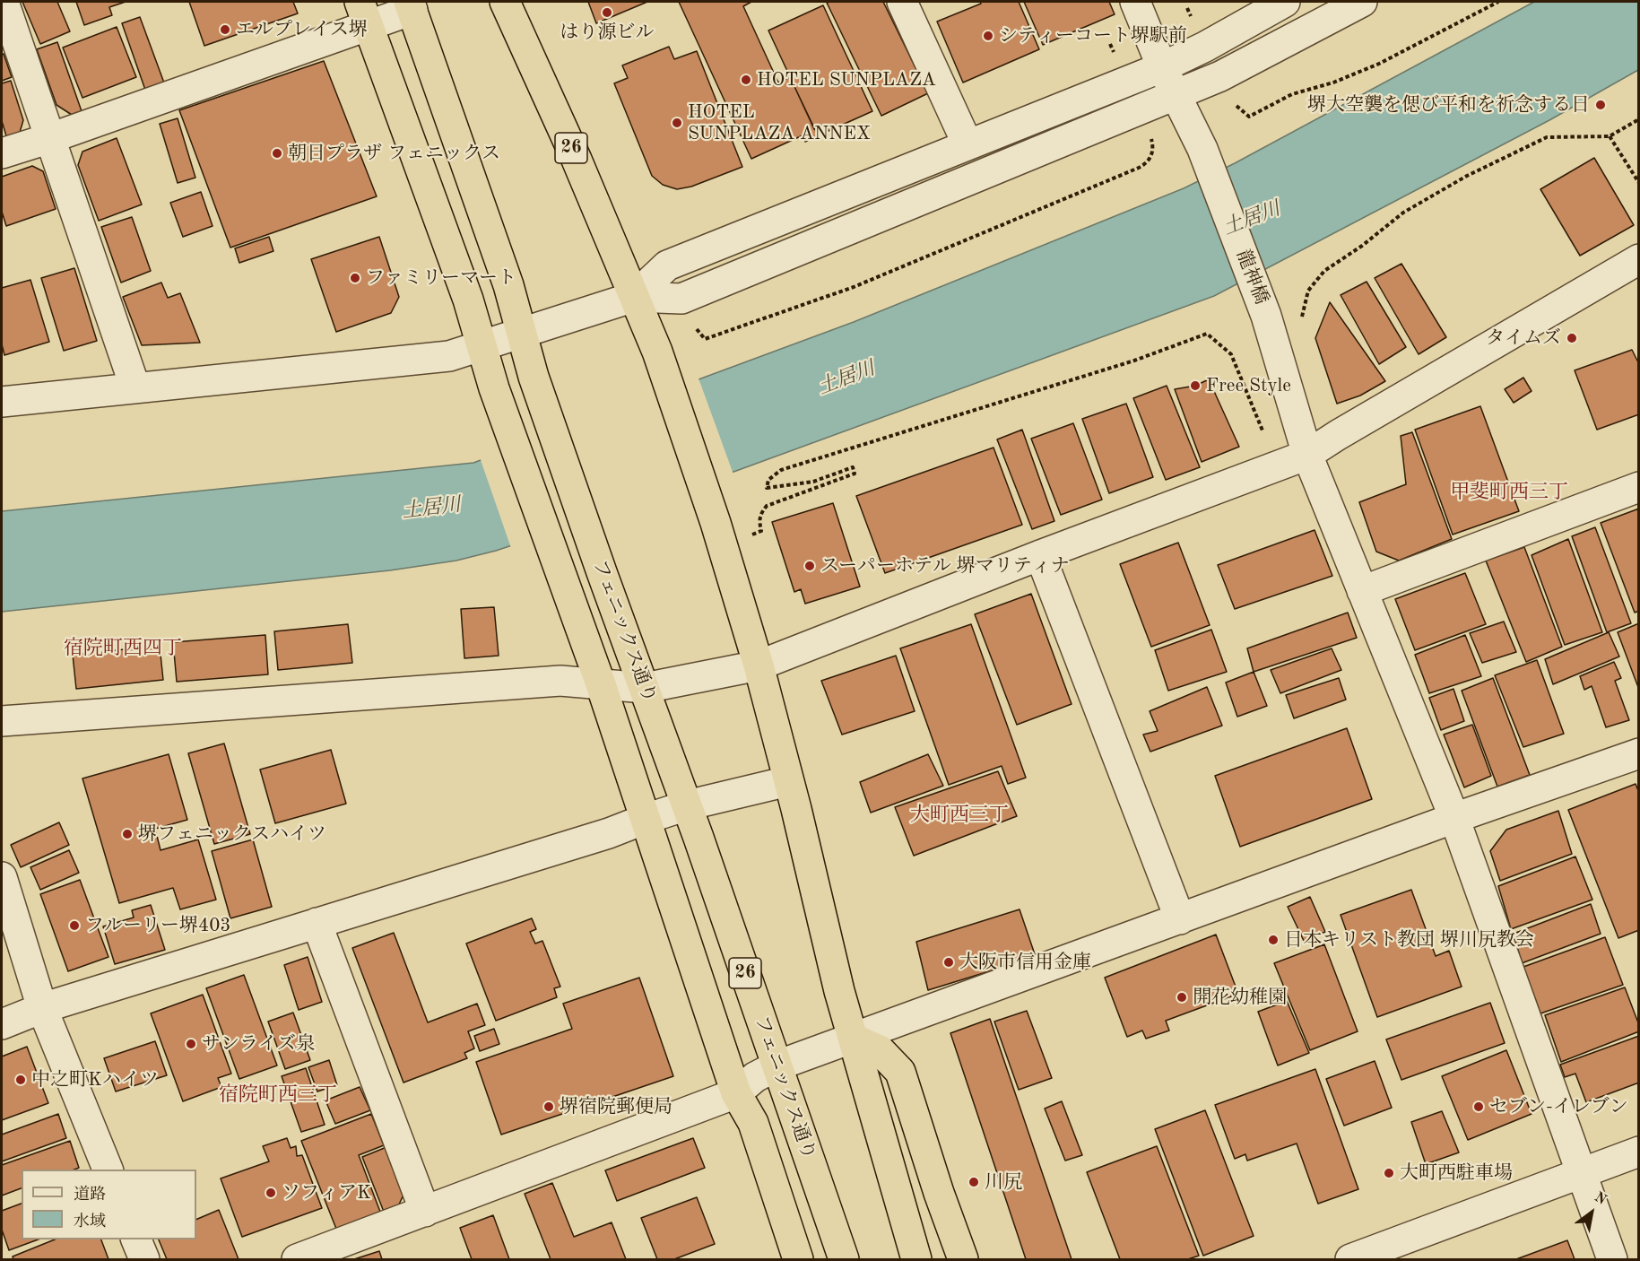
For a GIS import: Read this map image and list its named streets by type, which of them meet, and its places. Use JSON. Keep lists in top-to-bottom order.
{
  "streets": {
    "highway": ["26", "フェニックス通り"],
    "street": ["龍神橋"]
  },
  "crossings": [
    ["26", "フェニックス通り"]
  ],
  "districts": [
    "甲斐町西三丁",
    "宿院町西四丁",
    "大町西三丁",
    "宿院町西三丁"
  ],
  "water": ["土居川"],
  "places": [
    "はり源ビル",
    "エルプレイス堺",
    "シティーコート堺駅前",
    "HOTEL SUNPLAZA",
    "堺大空襲を偲び平和を祈念する日",
    "HOTEL SUNPLAZA ANNEX",
    "朝日プラザ フェニックス",
    "ファミリーマート",
    "タイムズ",
    "Free Style",
    "スーパーホテル 堺マリティナ",
    "堺フェニックスハイツ",
    "フルーリー堺403",
    "日本キリスト教団 堺川尻教会",
    "大阪市信用金庫",
    "開花幼稚園",
    "サンライズ泉",
    "中之町Kハイツ",
    "堺宿院郵便局",
    "セブン-イレブン",
    "大町西駐車場",
    "川尻",
    "ソフィアK"
  ],
  "legend": ["道路", "水域"],
  "north": "top right"
}
